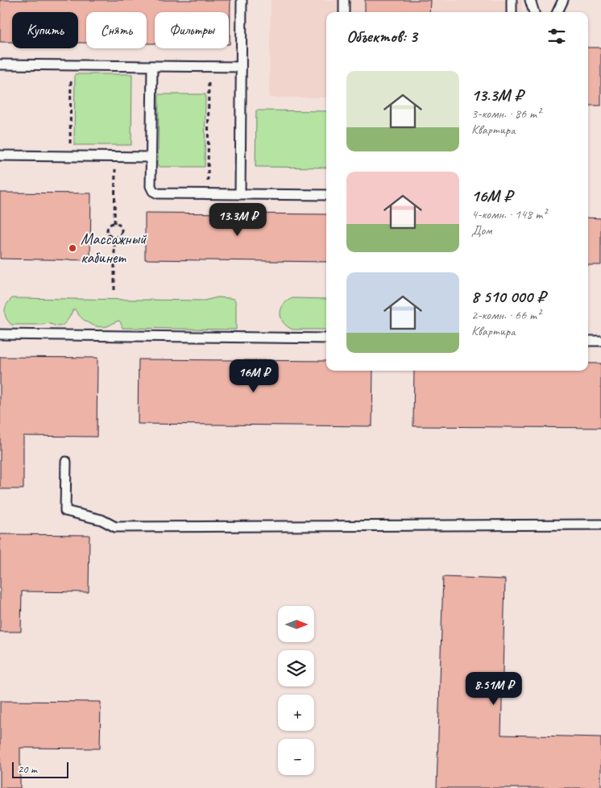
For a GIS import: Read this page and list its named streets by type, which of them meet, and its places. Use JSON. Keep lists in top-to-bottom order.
{
  "places": ["Массажный кабинет"],
  "scale_bar": "20 m",
  "north": "right",
  "page": {
    "chip": ["Купить", "Снять", "Фильтры"],
    "heading": "Объектов: 3",
    "list": [
      {
        "name": "13.3M ₽",
        "note": "3-комн. · 86 m² · Квартира"
      },
      {
        "name": "16M ₽",
        "note": "4-комн. · 148 m² · Дом"
      },
      {
        "name": "8 510 000 ₽",
        "note": "2-комн. · 66 m² · Квартира"
      }
    ],
    "price": ["13.3M ₽", "16M ₽", "8.51M ₽"],
    "map_buttons": ["+", "−"],
    "scale": "20 m"
  }
}
